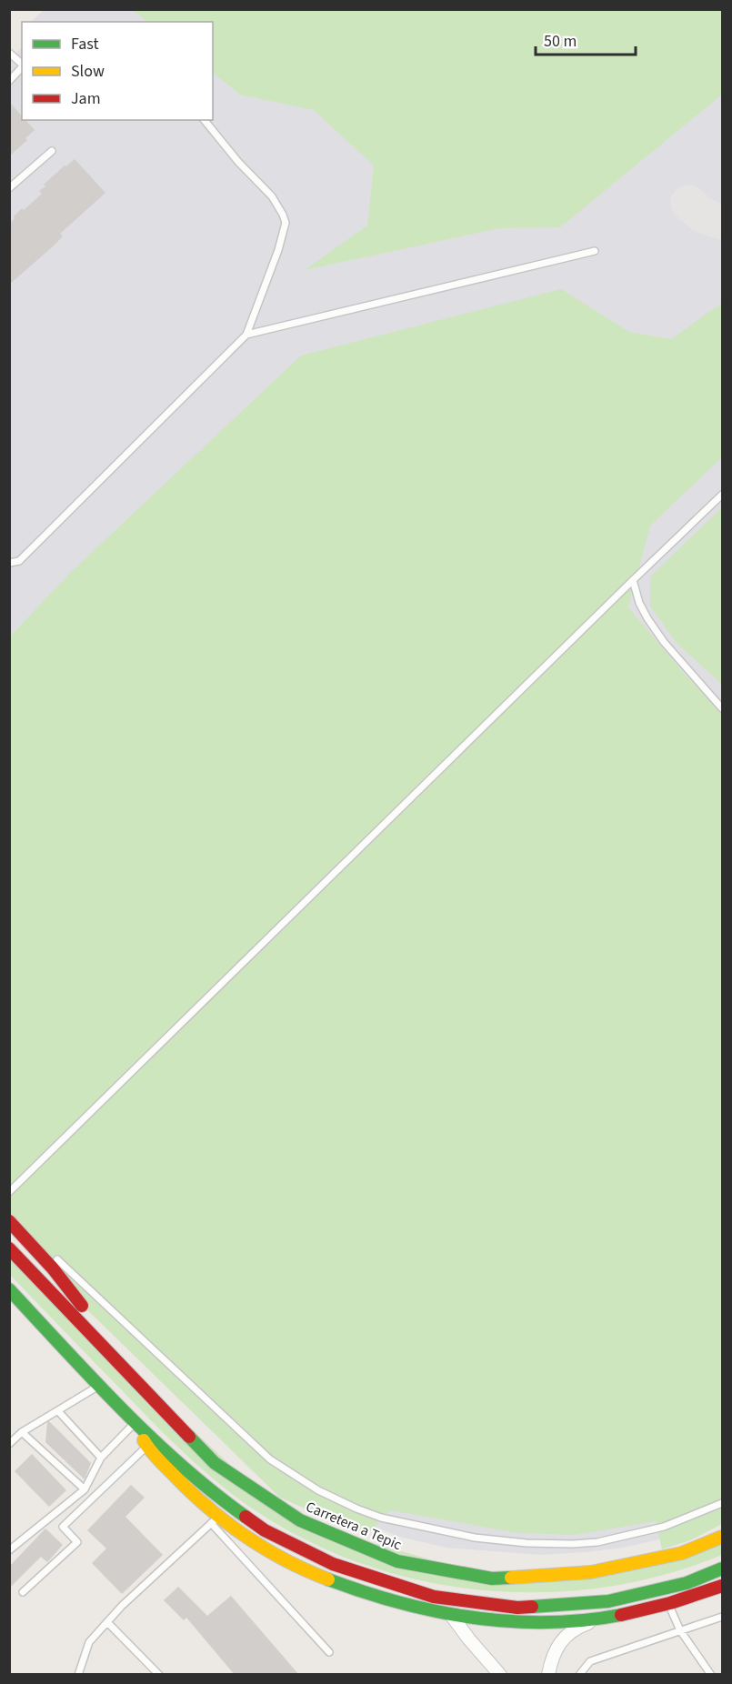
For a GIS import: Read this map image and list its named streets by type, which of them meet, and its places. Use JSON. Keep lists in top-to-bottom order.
{
  "streets": {
    "main road": ["Carretera a Tepic"]
  },
  "legend": ["Fast", "Slow", "Jam"],
  "scale_bar": "50 m"
}
